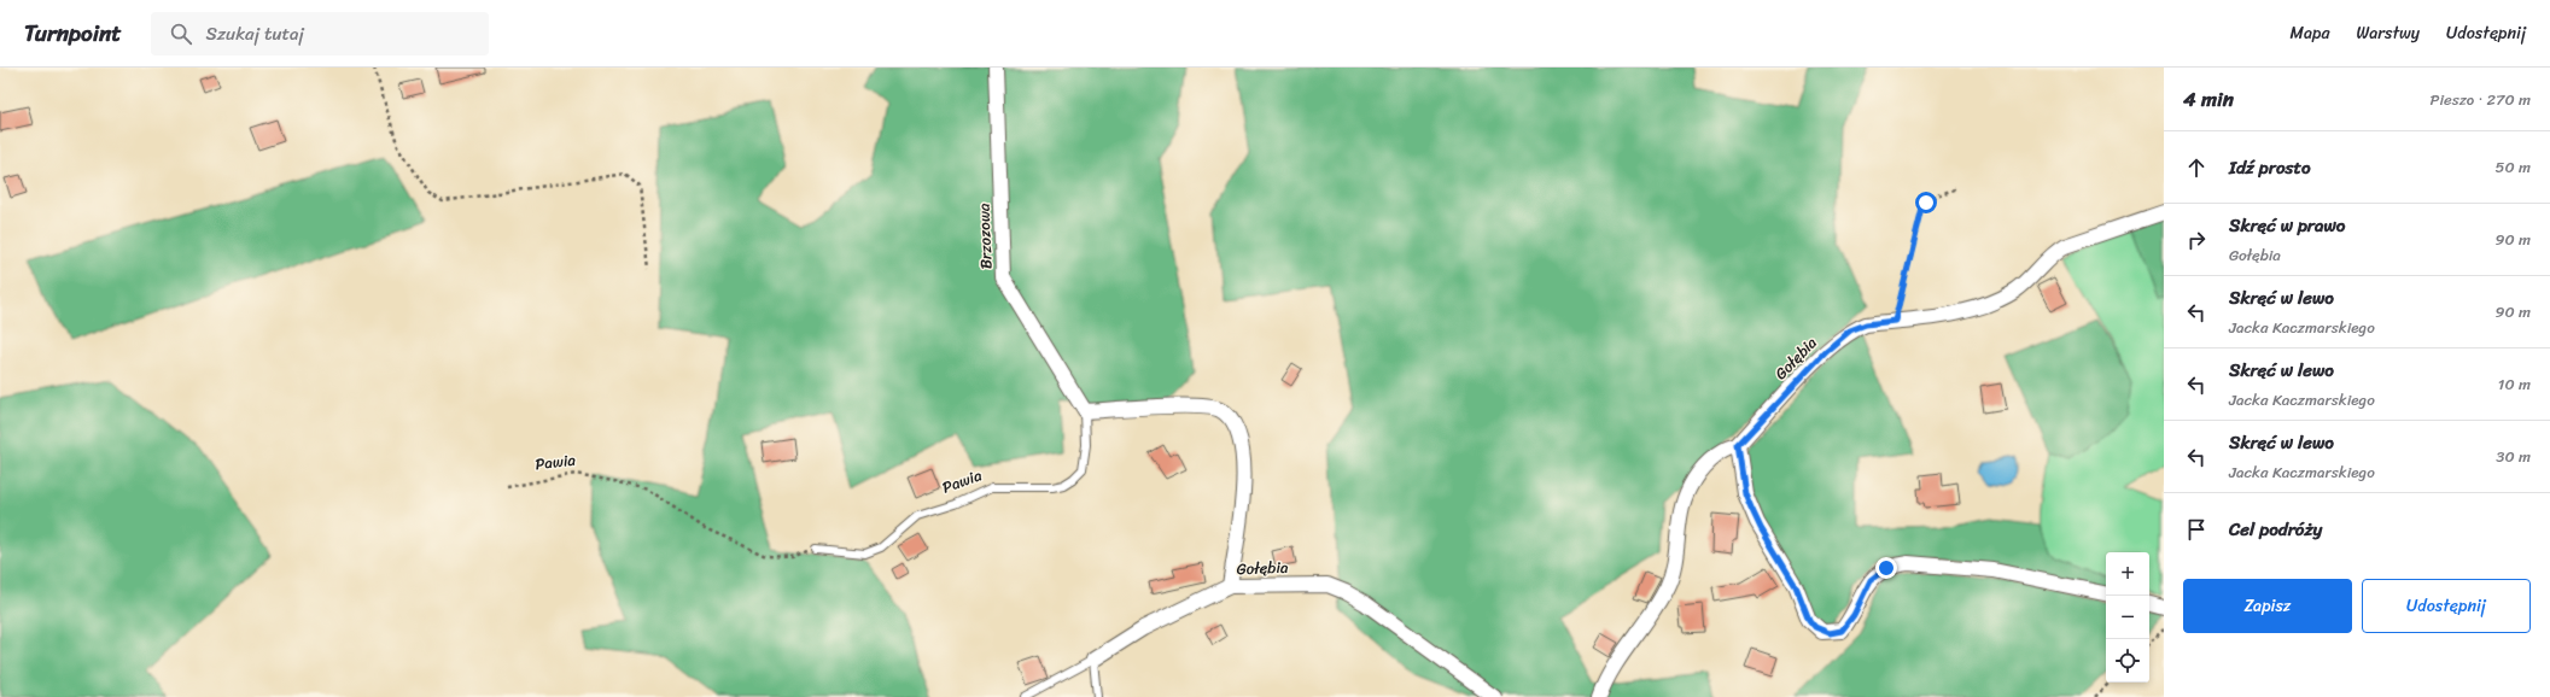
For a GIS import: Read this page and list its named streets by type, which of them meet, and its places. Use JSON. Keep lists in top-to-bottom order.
{
  "streets": {
    "street": ["Brzozowa", "Gołębia"],
    "lane": ["Pawia"]
  },
  "crossings": [
    ["Brzozowa", "Pawia"]
  ],
  "page": {
    "header": "Turnpoint",
    "search": "Szukaj tutaj",
    "nav": ["Mapa", "Warstwy", "Udostępnij"],
    "heading": ["4 min", "Pieszo · 270 m"],
    "list": [
      ["Idź prosto", "50 m"],
      ["Skręć w prawo", "Gołębia", "90 m"],
      ["Skręć w lewo", "Jacka Kaczmarskiego", "90 m"],
      ["Skręć w lewo", "Jacka Kaczmarskiego", "10 m"],
      ["Skręć w lewo", "Jacka Kaczmarskiego", "30 m"],
      "Cel podróży"
    ],
    "map_buttons": ["+", "−"],
    "buttons": ["Zapisz", "Udostępnij"]
  }
}
